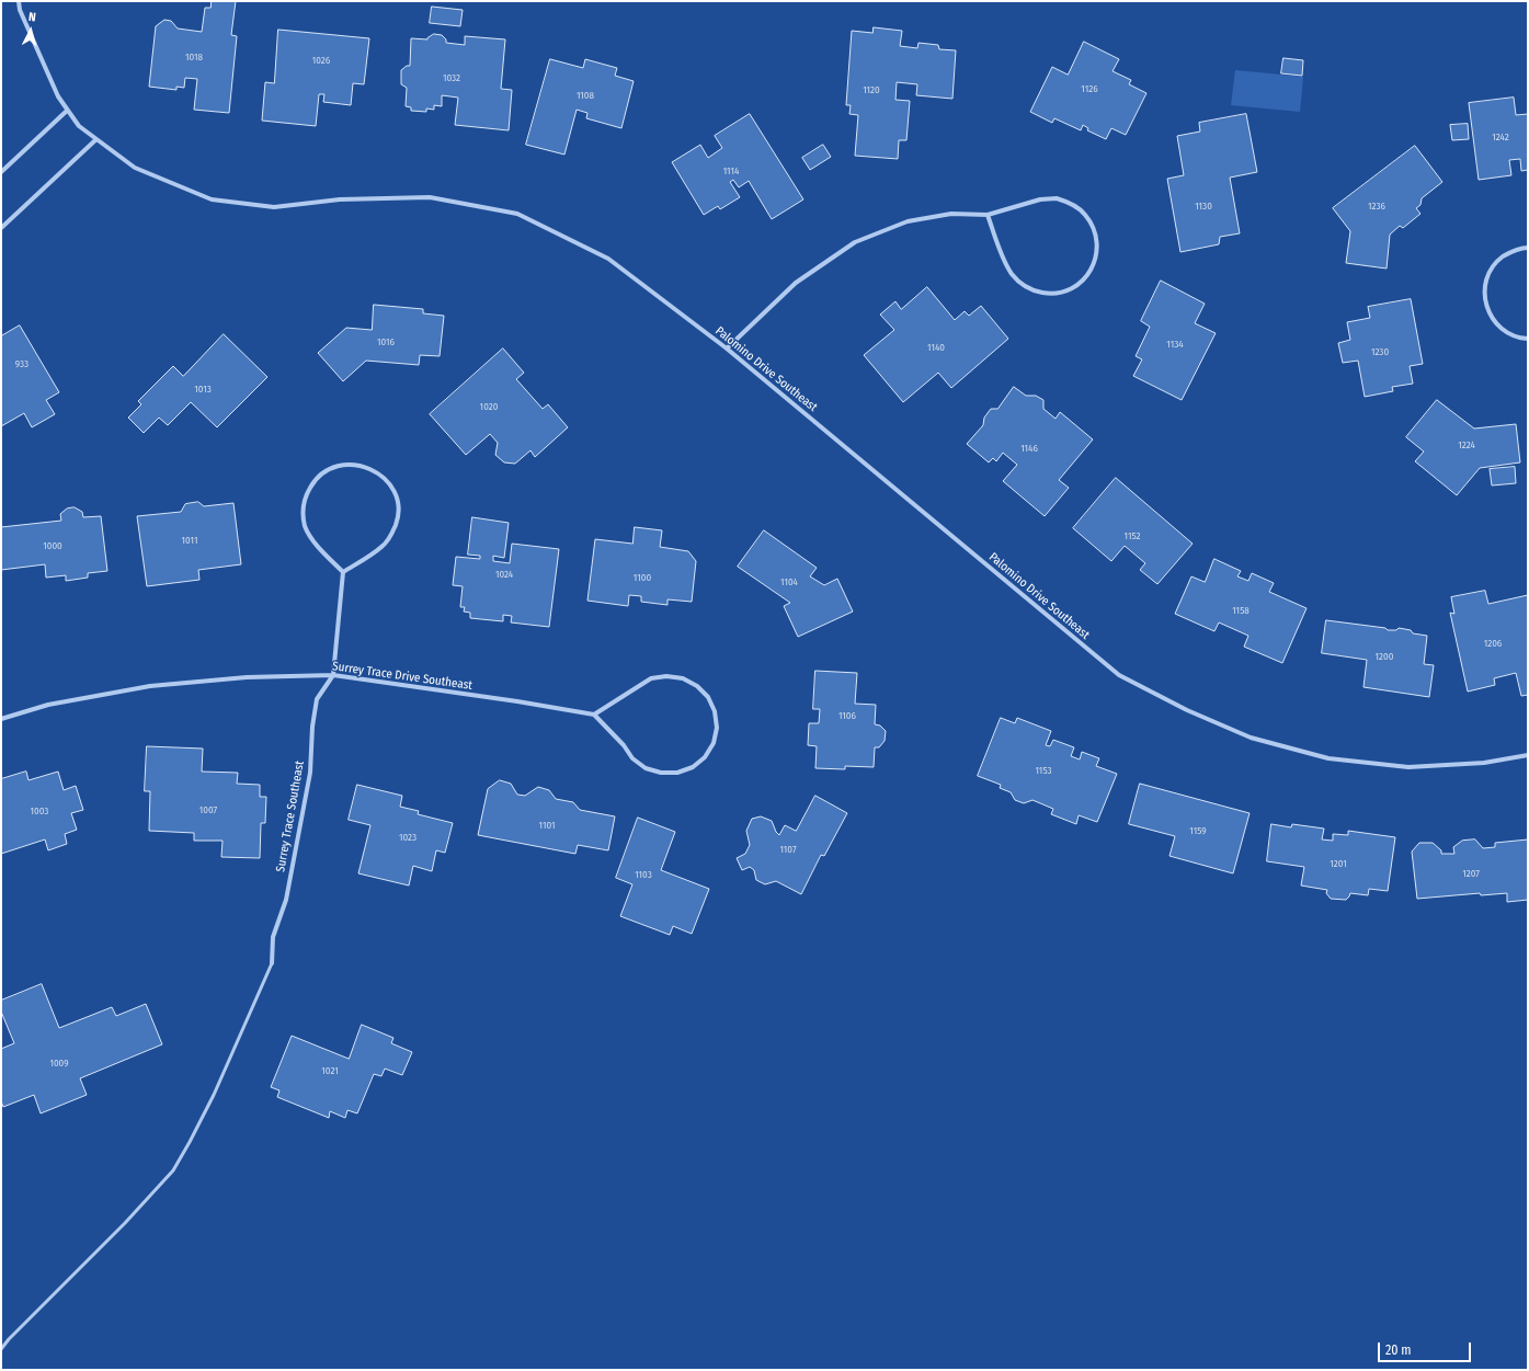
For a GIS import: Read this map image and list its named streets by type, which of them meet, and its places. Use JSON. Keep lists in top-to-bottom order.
{
  "streets": {
    "street": ["Palomino Drive Southeast", "Surrey Trace Drive Southeast", "Surrey Trace Southeast"]
  },
  "crossings": [
    ["Surrey Trace Drive Southeast", "Surrey Trace Southeast"]
  ],
  "house_numbers": [
    "1018",
    "1026",
    "1032",
    "1126",
    "1120",
    "1108",
    "1242",
    "1114",
    "1130",
    "1236",
    "1016",
    "1134",
    "1140",
    "1230",
    "933",
    "1013",
    "1020",
    "1224",
    "1146",
    "1152",
    "1011",
    "1000",
    "1024",
    "1100",
    "1104",
    "1158",
    "1206",
    "1200",
    "1106",
    "1153",
    "1007",
    "1003",
    "1101",
    "1159",
    "1023",
    "1107",
    "1201",
    "1207",
    "1103",
    "1009",
    "1021"
  ],
  "scale_bar": "20 m",
  "north": "top"
}
